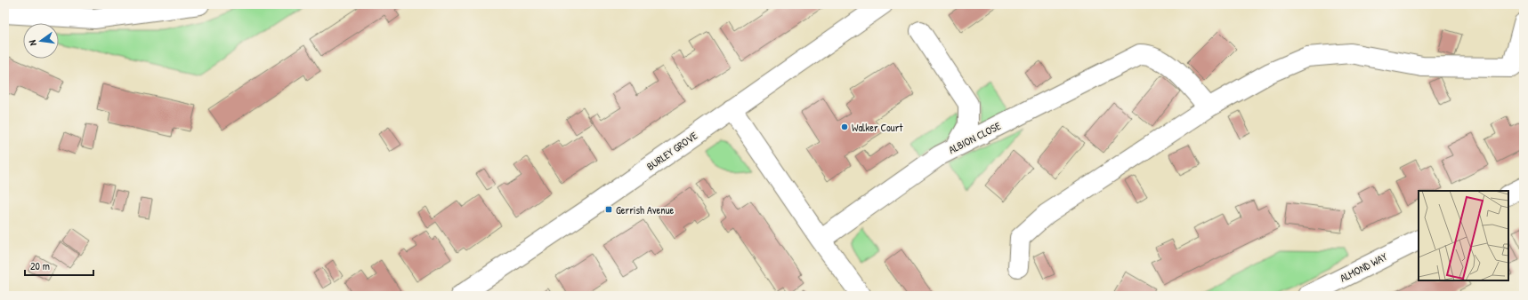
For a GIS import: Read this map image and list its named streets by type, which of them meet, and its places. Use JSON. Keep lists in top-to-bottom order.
{
  "streets": {
    "street": ["ALBION CLOSE", "BURLEY GROVE", "ALMOND WAY"]
  },
  "places": {
    "other": ["Walker Court"],
    "transit": ["Gerrish Avenue"]
  },
  "scale_bar": "20 m",
  "north": "left"
}
